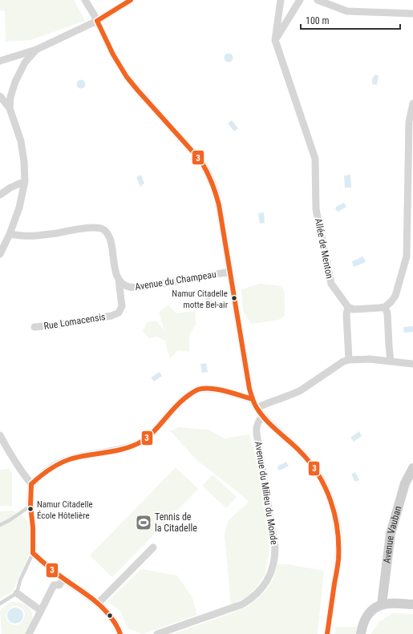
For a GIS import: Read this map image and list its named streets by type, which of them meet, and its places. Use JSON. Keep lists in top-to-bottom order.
{
  "streets": {
    "main road": ["Avenue Vauban"],
    "street": [
      "Allée de Menton",
      "Avenue du Champeau",
      "Rue Lomacensis",
      "Avenue du Milieu du Monde"
    ]
  },
  "crossings": [
    ["Avenue du Champeau", "Rue Lomacensis"]
  ],
  "places": {
    "other": ["Namur Citadelle motte Bel-air", "Namur Citadelle École Hôtelière"],
    "sports": ["Tennis de la Citadelle"]
  },
  "lines": ["transit line 3"],
  "scale_bar": "100 m"
}
